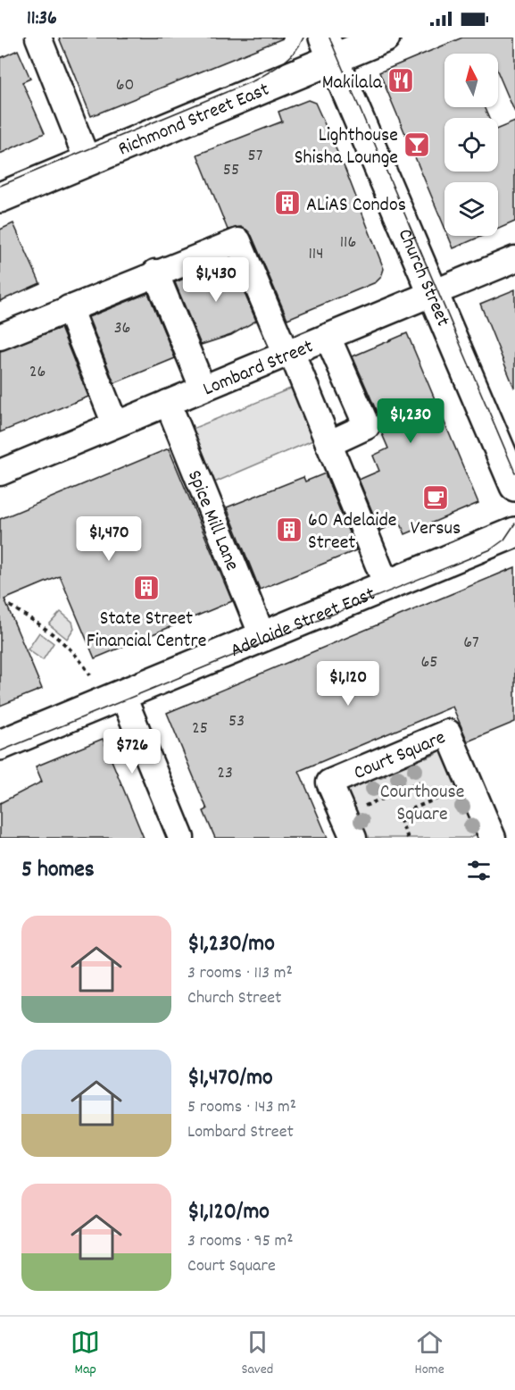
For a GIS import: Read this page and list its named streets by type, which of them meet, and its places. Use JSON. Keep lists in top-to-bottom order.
{
  "streets": {
    "main road": ["Richmond Street East", "Church Street", "Adelaide Street East"],
    "street": ["Lombard Street", "Spice Mill Lane", "Court Square"]
  },
  "crossings": [
    ["Richmond Street East", "Church Street"],
    ["Church Street", "Lombard Street"],
    ["Lombard Street", "Spice Mill Lane"],
    ["Spice Mill Lane", "Adelaide Street East"]
  ],
  "parks": ["Courthouse Square"],
  "places": {
    "restaurant": ["Makilala"],
    "bar": ["Lighthouse Shisha Lounge"],
    "building": ["ALiAS Condos", "60 Adelaide Street", "State Street Financial Centre"],
    "cafe": ["Versus"]
  },
  "house_numbers": [
    "60",
    "57",
    "55",
    "116",
    "114",
    "36",
    "26",
    "67",
    "65",
    "53",
    "25",
    "23"
  ],
  "north": "top",
  "page": {
    "status": "11:36",
    "price": [
      "$1,430",
      "$1,230",
      "$1,470",
      "$1,120",
      "$726"
    ],
    "heading": "5 homes",
    "list": [
      {
        "name": "$1,230/mo",
        "note": "3 rooms · 113 m² · Church Street"
      },
      {
        "name": "$1,470/mo",
        "note": "5 rooms · 143 m² · Lombard Street"
      },
      {
        "name": "$1,120/mo",
        "note": "3 rooms · 95 m² · Court Square"
      }
    ],
    "tabs": ["Map", "Saved", "Home"]
  }
}
